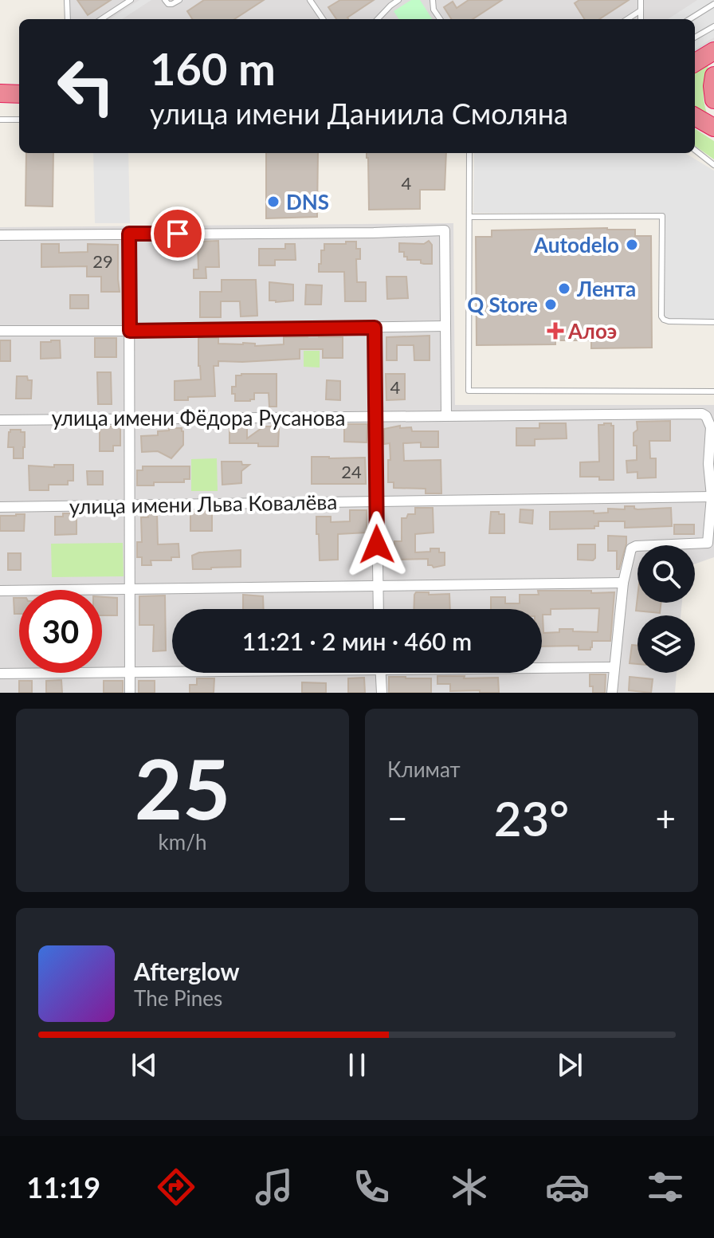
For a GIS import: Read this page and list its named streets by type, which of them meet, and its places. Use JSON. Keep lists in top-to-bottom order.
{
  "streets": {
    "street": ["улица имени Фёдора Русанова", "улица имени Льва Ковалёва"]
  },
  "places": {
    "other": [
      "DNS",
      "Autodelo",
      "Лента",
      "Q Store"
    ],
    "health": ["Алоэ"]
  },
  "house_numbers": [
    "4",
    "29",
    "4",
    "24"
  ],
  "page": {
    "turn": ["160 m", "улица имени Даниила Смоляна"],
    "limit": "30",
    "trip": "11:21 · 2 мин · 460 m",
    "tile": [
      ["25", "km/h"],
      "Климат"
    ],
    "heat": ["−", "23°", "+"],
    "song": ["Afterglow", "The Pines"],
    "tabs": "11:19"
  }
}
